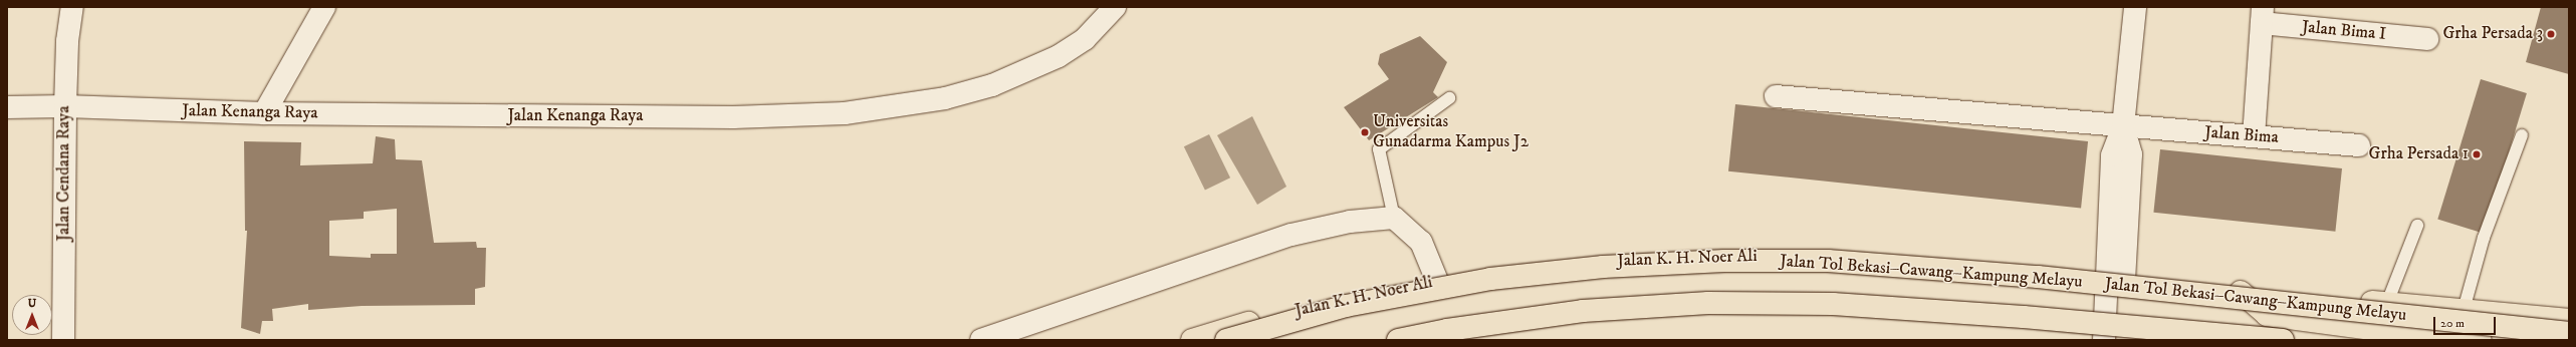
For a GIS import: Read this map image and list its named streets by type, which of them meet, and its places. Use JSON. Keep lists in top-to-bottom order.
{
  "streets": {
    "main road": ["Jalan K. H. Noer Ali", "Jalan Tol Bekasi–Cawang–Kampung Melayu"],
    "street": [
      "Jalan Bima I",
      "Jalan Kenanga Raya",
      "Jalan Bima",
      "Jalan Cendana Raya"
    ]
  },
  "crossings": [
    ["Jalan Kenanga Raya", "Jalan Cendana Raya"]
  ],
  "places": ["Grha Persada 3", "Universitas Gunadarma Kampus J2", "Grha Persada 1"],
  "scale_bar": "20 m",
  "north": "top"
}
